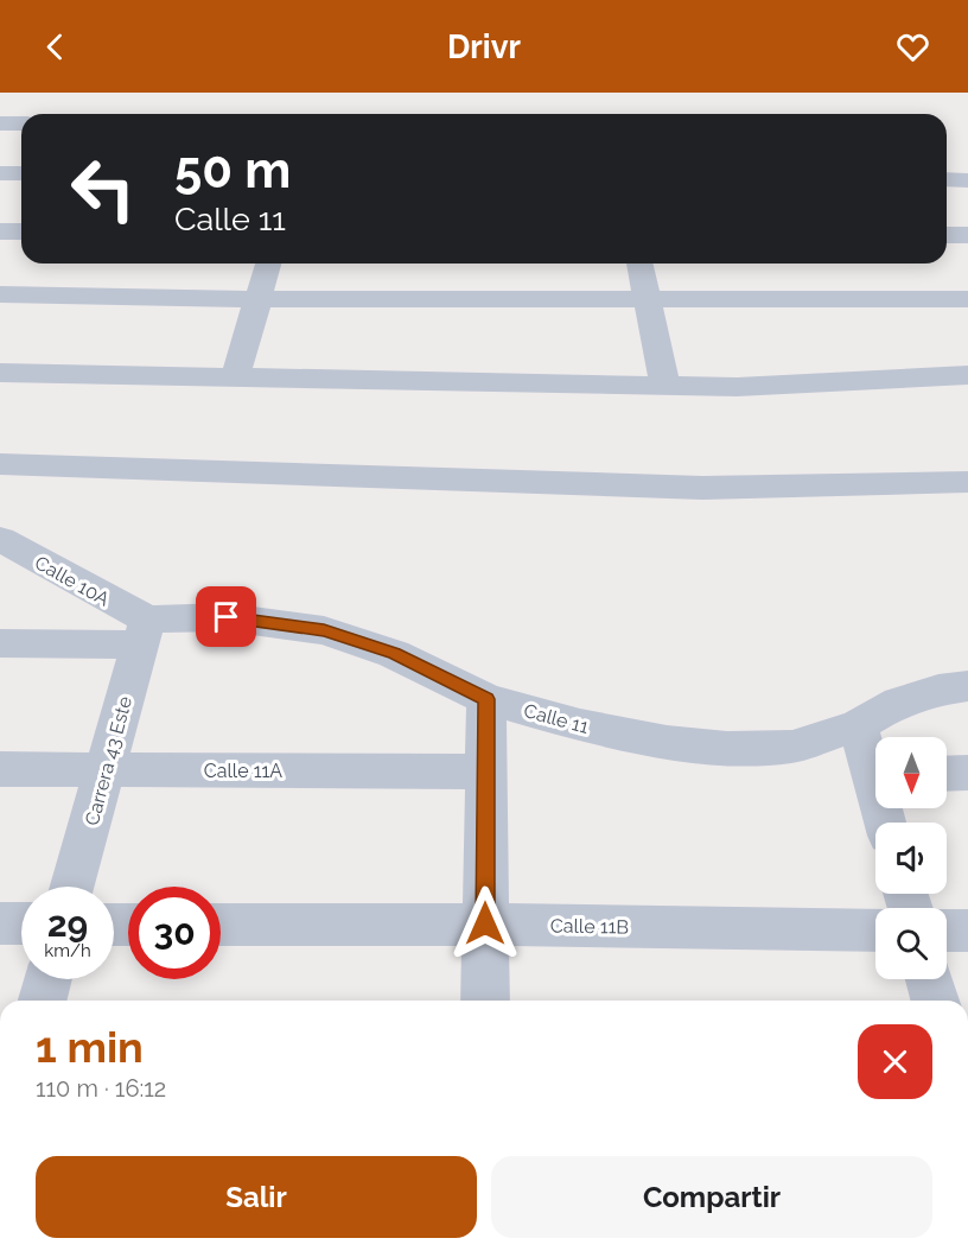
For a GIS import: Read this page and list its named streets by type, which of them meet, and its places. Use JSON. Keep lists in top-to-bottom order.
{
  "streets": {
    "street": [
      "Calle 10A",
      "Calle 11",
      "Carrera 43 Este",
      "Calle 11A",
      "Calle 11B"
    ]
  },
  "crossings": [
    ["Calle 10A", "Calle 11"],
    ["Calle 10A", "Carrera 43 Este"],
    ["Calle 11", "Carrera 43 Este"],
    ["Carrera 43 Este", "Calle 11A"]
  ],
  "north": "bottom",
  "page": {
    "header": "Drivr",
    "turn": ["50 m", "Calle 11"],
    "speed": "29 km/h",
    "limit": "30",
    "heading": ["1 min", "110 m · 16:12"],
    "buttons": ["Salir", "Compartir"]
  }
}
